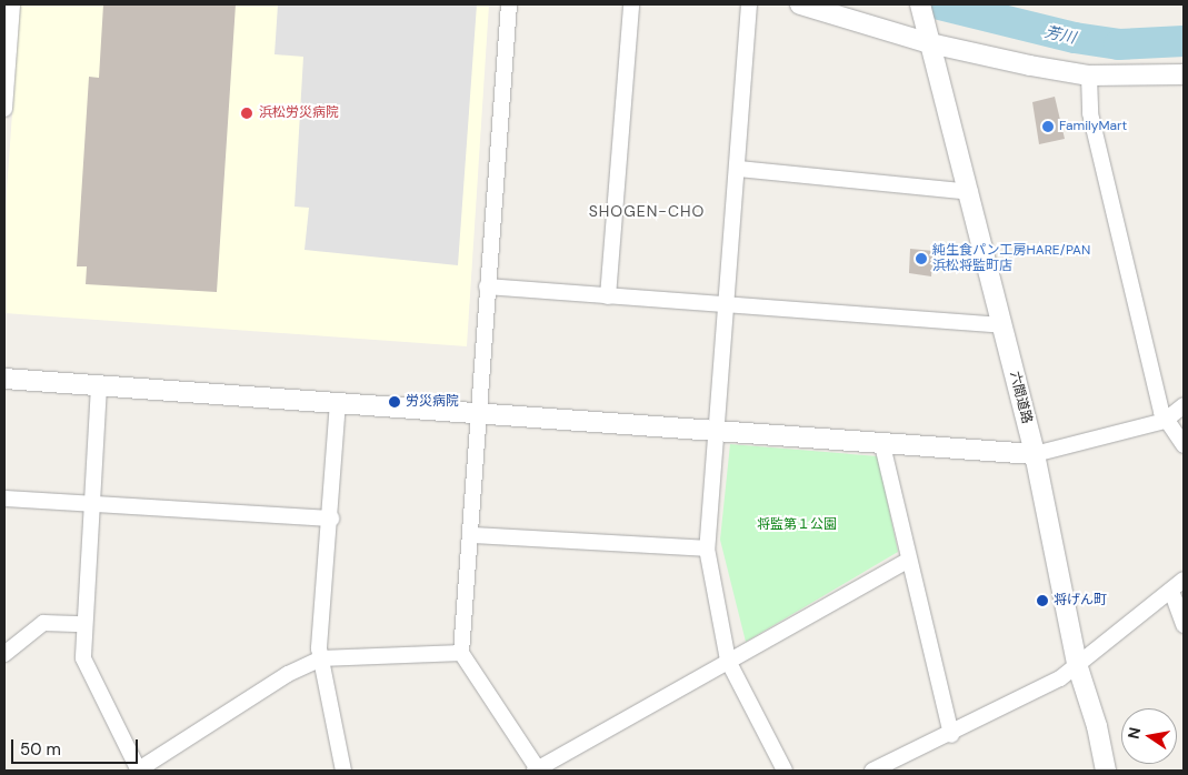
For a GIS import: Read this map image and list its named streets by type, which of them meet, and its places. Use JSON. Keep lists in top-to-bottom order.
{
  "streets": {
    "street": ["六間道路"]
  },
  "districts": ["SHOGEN-CHO"],
  "water": ["芳川"],
  "parks": ["将監第１公園"],
  "places": [
    "浜松労災病院",
    "FamilyMart",
    "純生食パン工房HARE/PAN 浜松将監町店",
    "労災病院",
    "将げん町"
  ],
  "scale_bar": "50 m",
  "north": "left"
}
